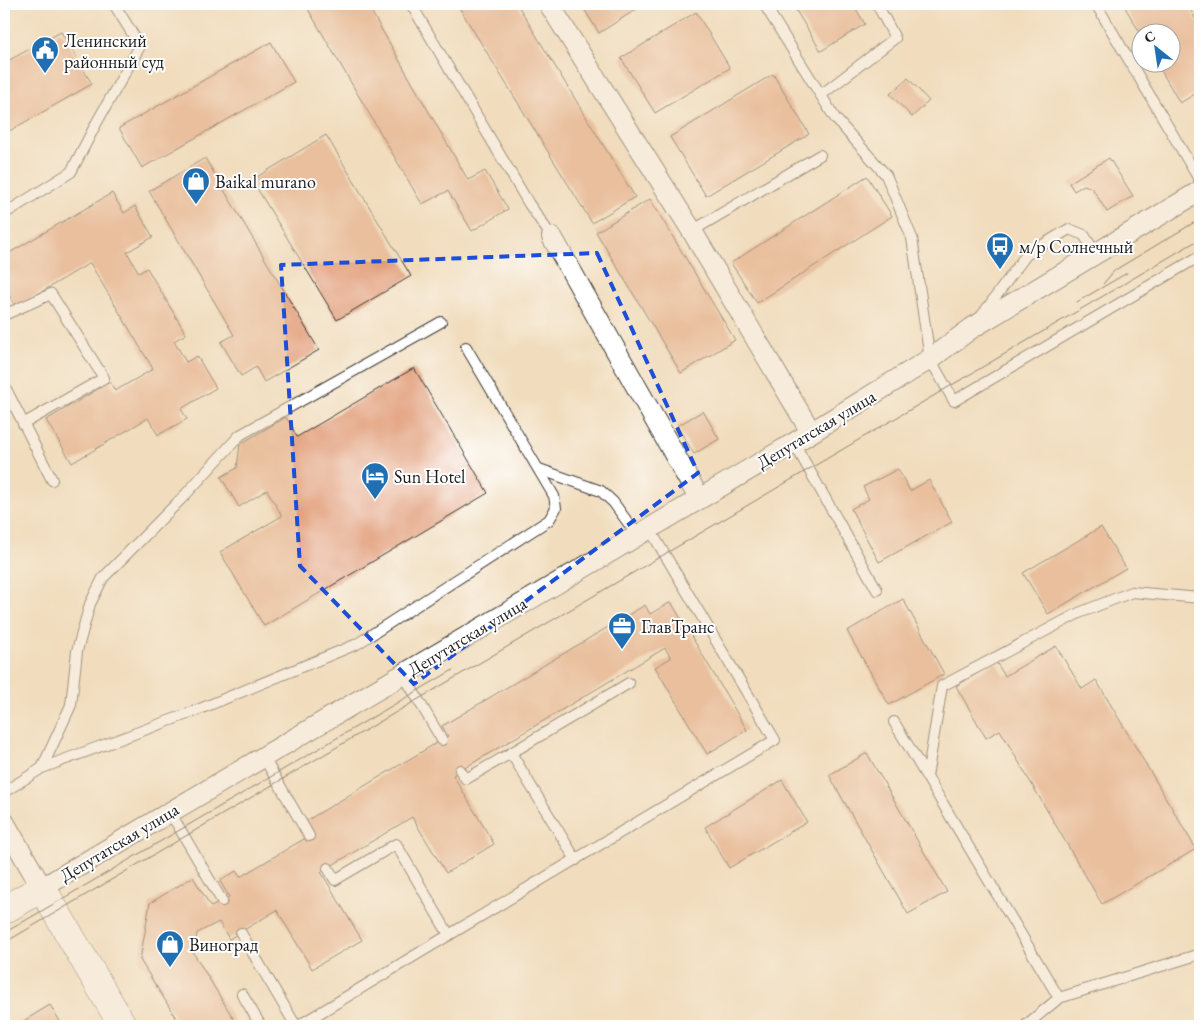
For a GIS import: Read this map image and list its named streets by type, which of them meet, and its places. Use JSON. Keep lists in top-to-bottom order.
{
  "streets": {
    "street": ["Депутатская улица"]
  },
  "places": {
    "public building": ["Ленинский районный суд"],
    "shop": ["Baikal murano", "Виноград"],
    "bus stop": ["м/р Солнечный"],
    "hotel": ["Sun Hotel"],
    "office": ["ГлавТранс"]
  },
  "north": "top left"
}
